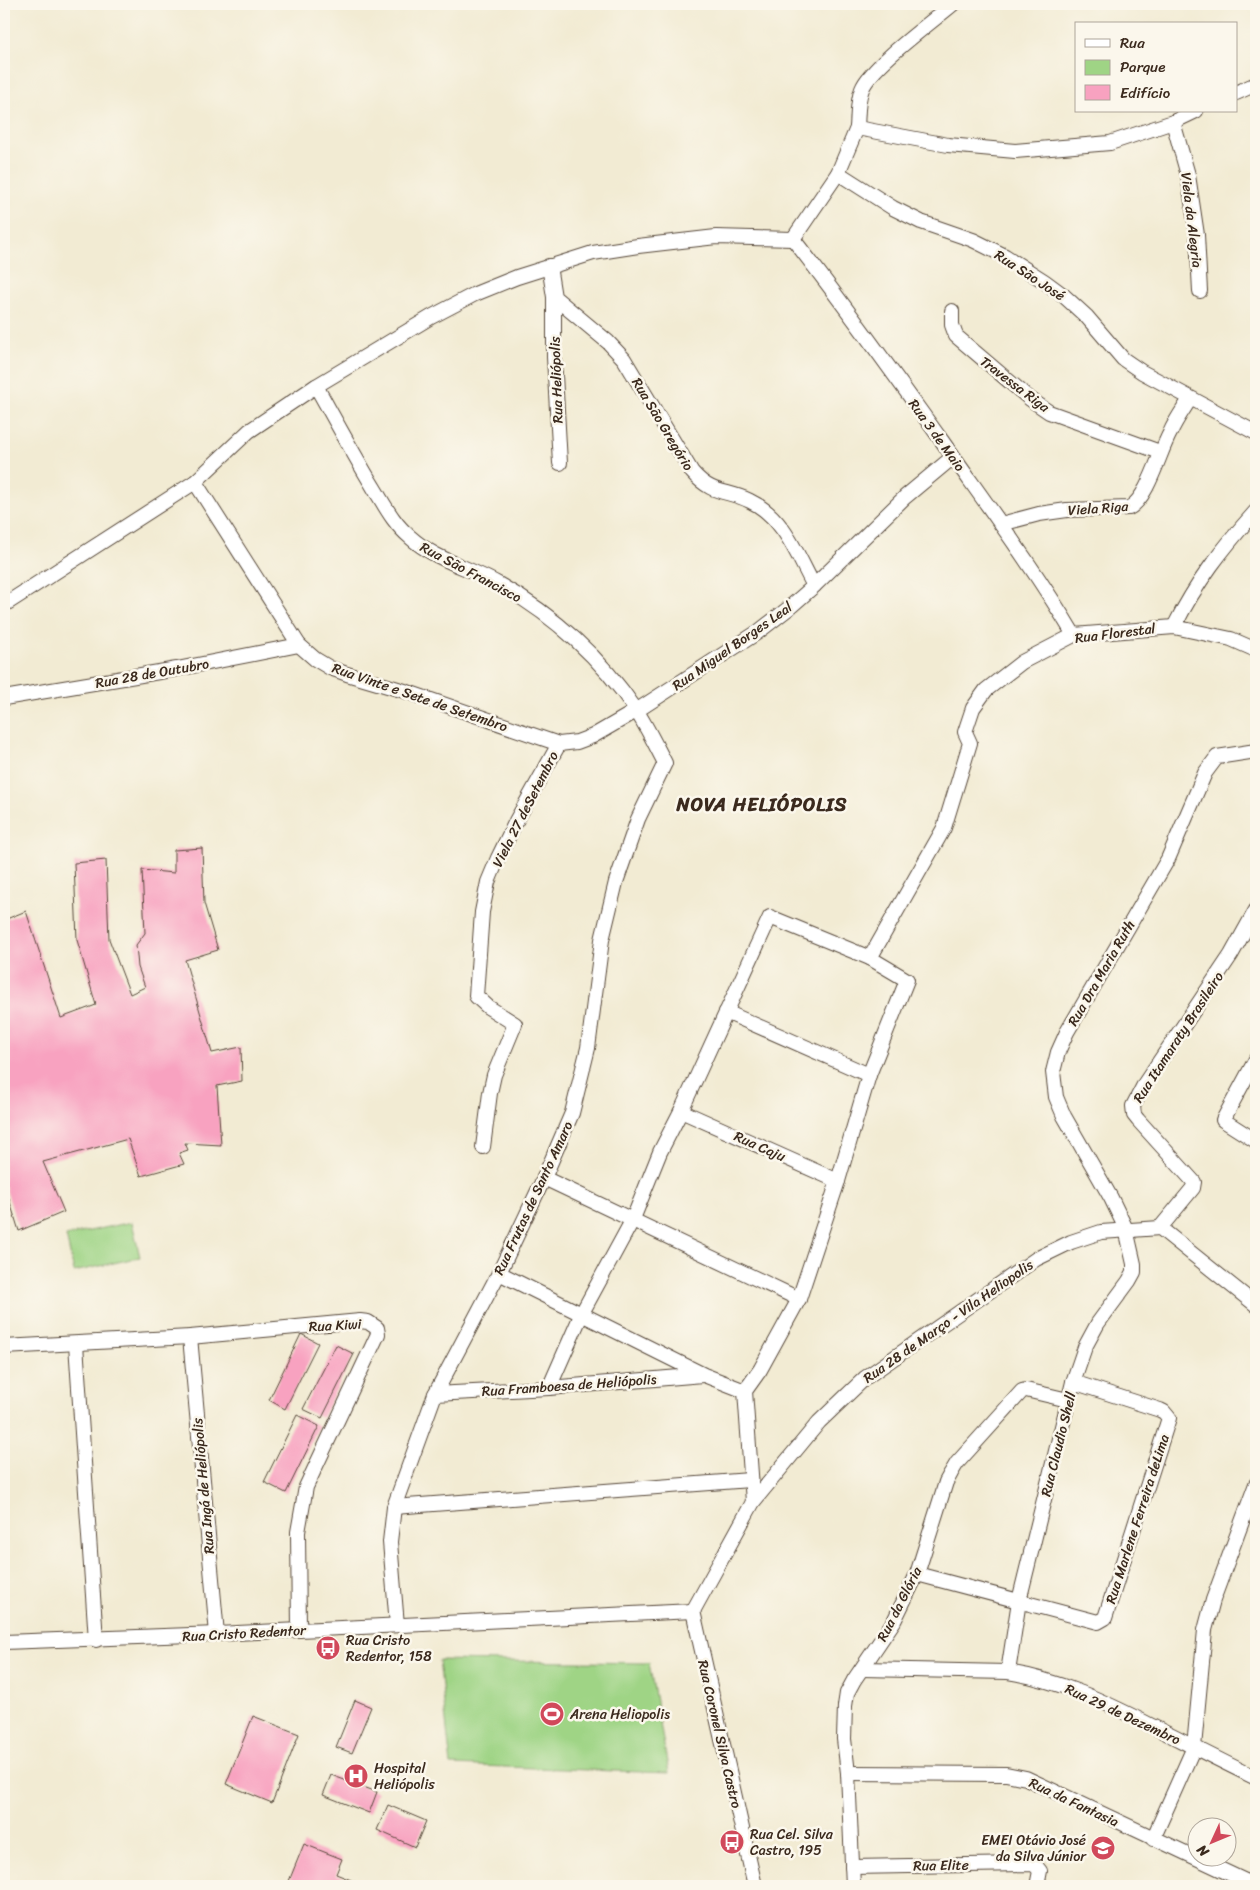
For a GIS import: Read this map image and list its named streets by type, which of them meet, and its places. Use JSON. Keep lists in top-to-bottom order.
{
  "streets": {
    "street": [
      "Viela da Alegria",
      "Rua São José",
      "Rua Heliópolis",
      "Travessa Riga",
      "Rua São Gregório",
      "Rua 3 de Maio",
      "Viela Riga",
      "Rua São Francisco",
      "Rua Florestal",
      "Rua Miguel Borges Leal",
      "Rua 28 de Outubro",
      "Rua Vinte e Sete de Setembro",
      "Viela 27 deSetembro",
      "Rua Dra Maria Ruth",
      "Rua Itamaraty Brasileiro",
      "Rua Caju",
      "Rua Frutas de Santo Amaro",
      "Rua 28 de Março - Vila Heliopolis",
      "Rua Kiwi",
      "Rua Framboesa de Heliópolis",
      "Rua Claudio Shell",
      "Rua Ingá de Heliópolis",
      "Rua Marlene Ferreira deLima",
      "Rua da Glória",
      "Rua Cristo Redentor",
      "Rua 29 de Dezembro",
      "Rua Coronel Silva Castro",
      "Rua da Fantasia",
      "Rua Elite"
    ]
  },
  "crossings": [
    ["Rua São José", "Viela Riga"],
    ["Rua Heliópolis", "Rua São Gregório"],
    ["Travessa Riga", "Viela Riga"],
    ["Rua São Gregório", "Rua Miguel Borges Leal"],
    ["Rua 3 de Maio", "Viela Riga"],
    ["Rua 3 de Maio", "Rua Florestal"],
    ["Rua 3 de Maio", "Rua Miguel Borges Leal"],
    ["Rua São Francisco", "Rua Miguel Borges Leal"],
    ["Rua São Francisco", "Rua Frutas de Santo Amaro"],
    ["Rua Miguel Borges Leal", "Rua Vinte e Sete de Setembro"],
    ["Rua Miguel Borges Leal", "Viela 27 deSetembro"],
    ["Rua 28 de Outubro", "Rua Vinte e Sete de Setembro"],
    ["Rua Vinte e Sete de Setembro", "Viela 27 deSetembro"],
    ["Rua Dra Maria Ruth", "Rua 28 de Março - Vila Heliopolis"],
    ["Rua Dra Maria Ruth", "Rua Claudio Shell"],
    ["Rua Itamaraty Brasileiro", "Rua 28 de Março - Vila Heliopolis"],
    ["Rua Frutas de Santo Amaro", "Rua Framboesa de Heliópolis"],
    ["Rua Frutas de Santo Amaro", "Rua Cristo Redentor"],
    ["Rua 28 de Março - Vila Heliopolis", "Rua Claudio Shell"],
    ["Rua 28 de Março - Vila Heliopolis", "Rua Cristo Redentor"],
    ["Rua 28 de Março - Vila Heliopolis", "Rua Coronel Silva Castro"],
    ["Rua Kiwi", "Rua Ingá de Heliópolis"],
    ["Rua Kiwi", "Rua Cristo Redentor"],
    ["Rua Claudio Shell", "Rua Marlene Ferreira deLima"],
    ["Rua Claudio Shell", "Rua da Glória"],
    ["Rua Claudio Shell", "Rua 29 de Dezembro"],
    ["Rua Ingá de Heliópolis", "Rua Cristo Redentor"],
    ["Rua Marlene Ferreira deLima", "Rua da Glória"],
    ["Rua da Glória", "Rua 29 de Dezembro"],
    ["Rua da Glória", "Rua da Fantasia"],
    ["Rua da Glória", "Rua Elite"],
    ["Rua Cristo Redentor", "Rua Coronel Silva Castro"]
  ],
  "districts": ["NOVA HELIÓPOLIS"],
  "places": {
    "bus stop": ["Rua Cristo Redentor, 158", "Rua Cel. Silva Castro, 195"],
    "sports": ["Arena Heliopolis"],
    "hospital": ["Hospital Heliópolis"],
    "school or university": ["EMEI Otávio José da Silva Júnior"]
  },
  "legend": ["Rua", "Parque", "Edifício"],
  "north": "bottom left"
}
